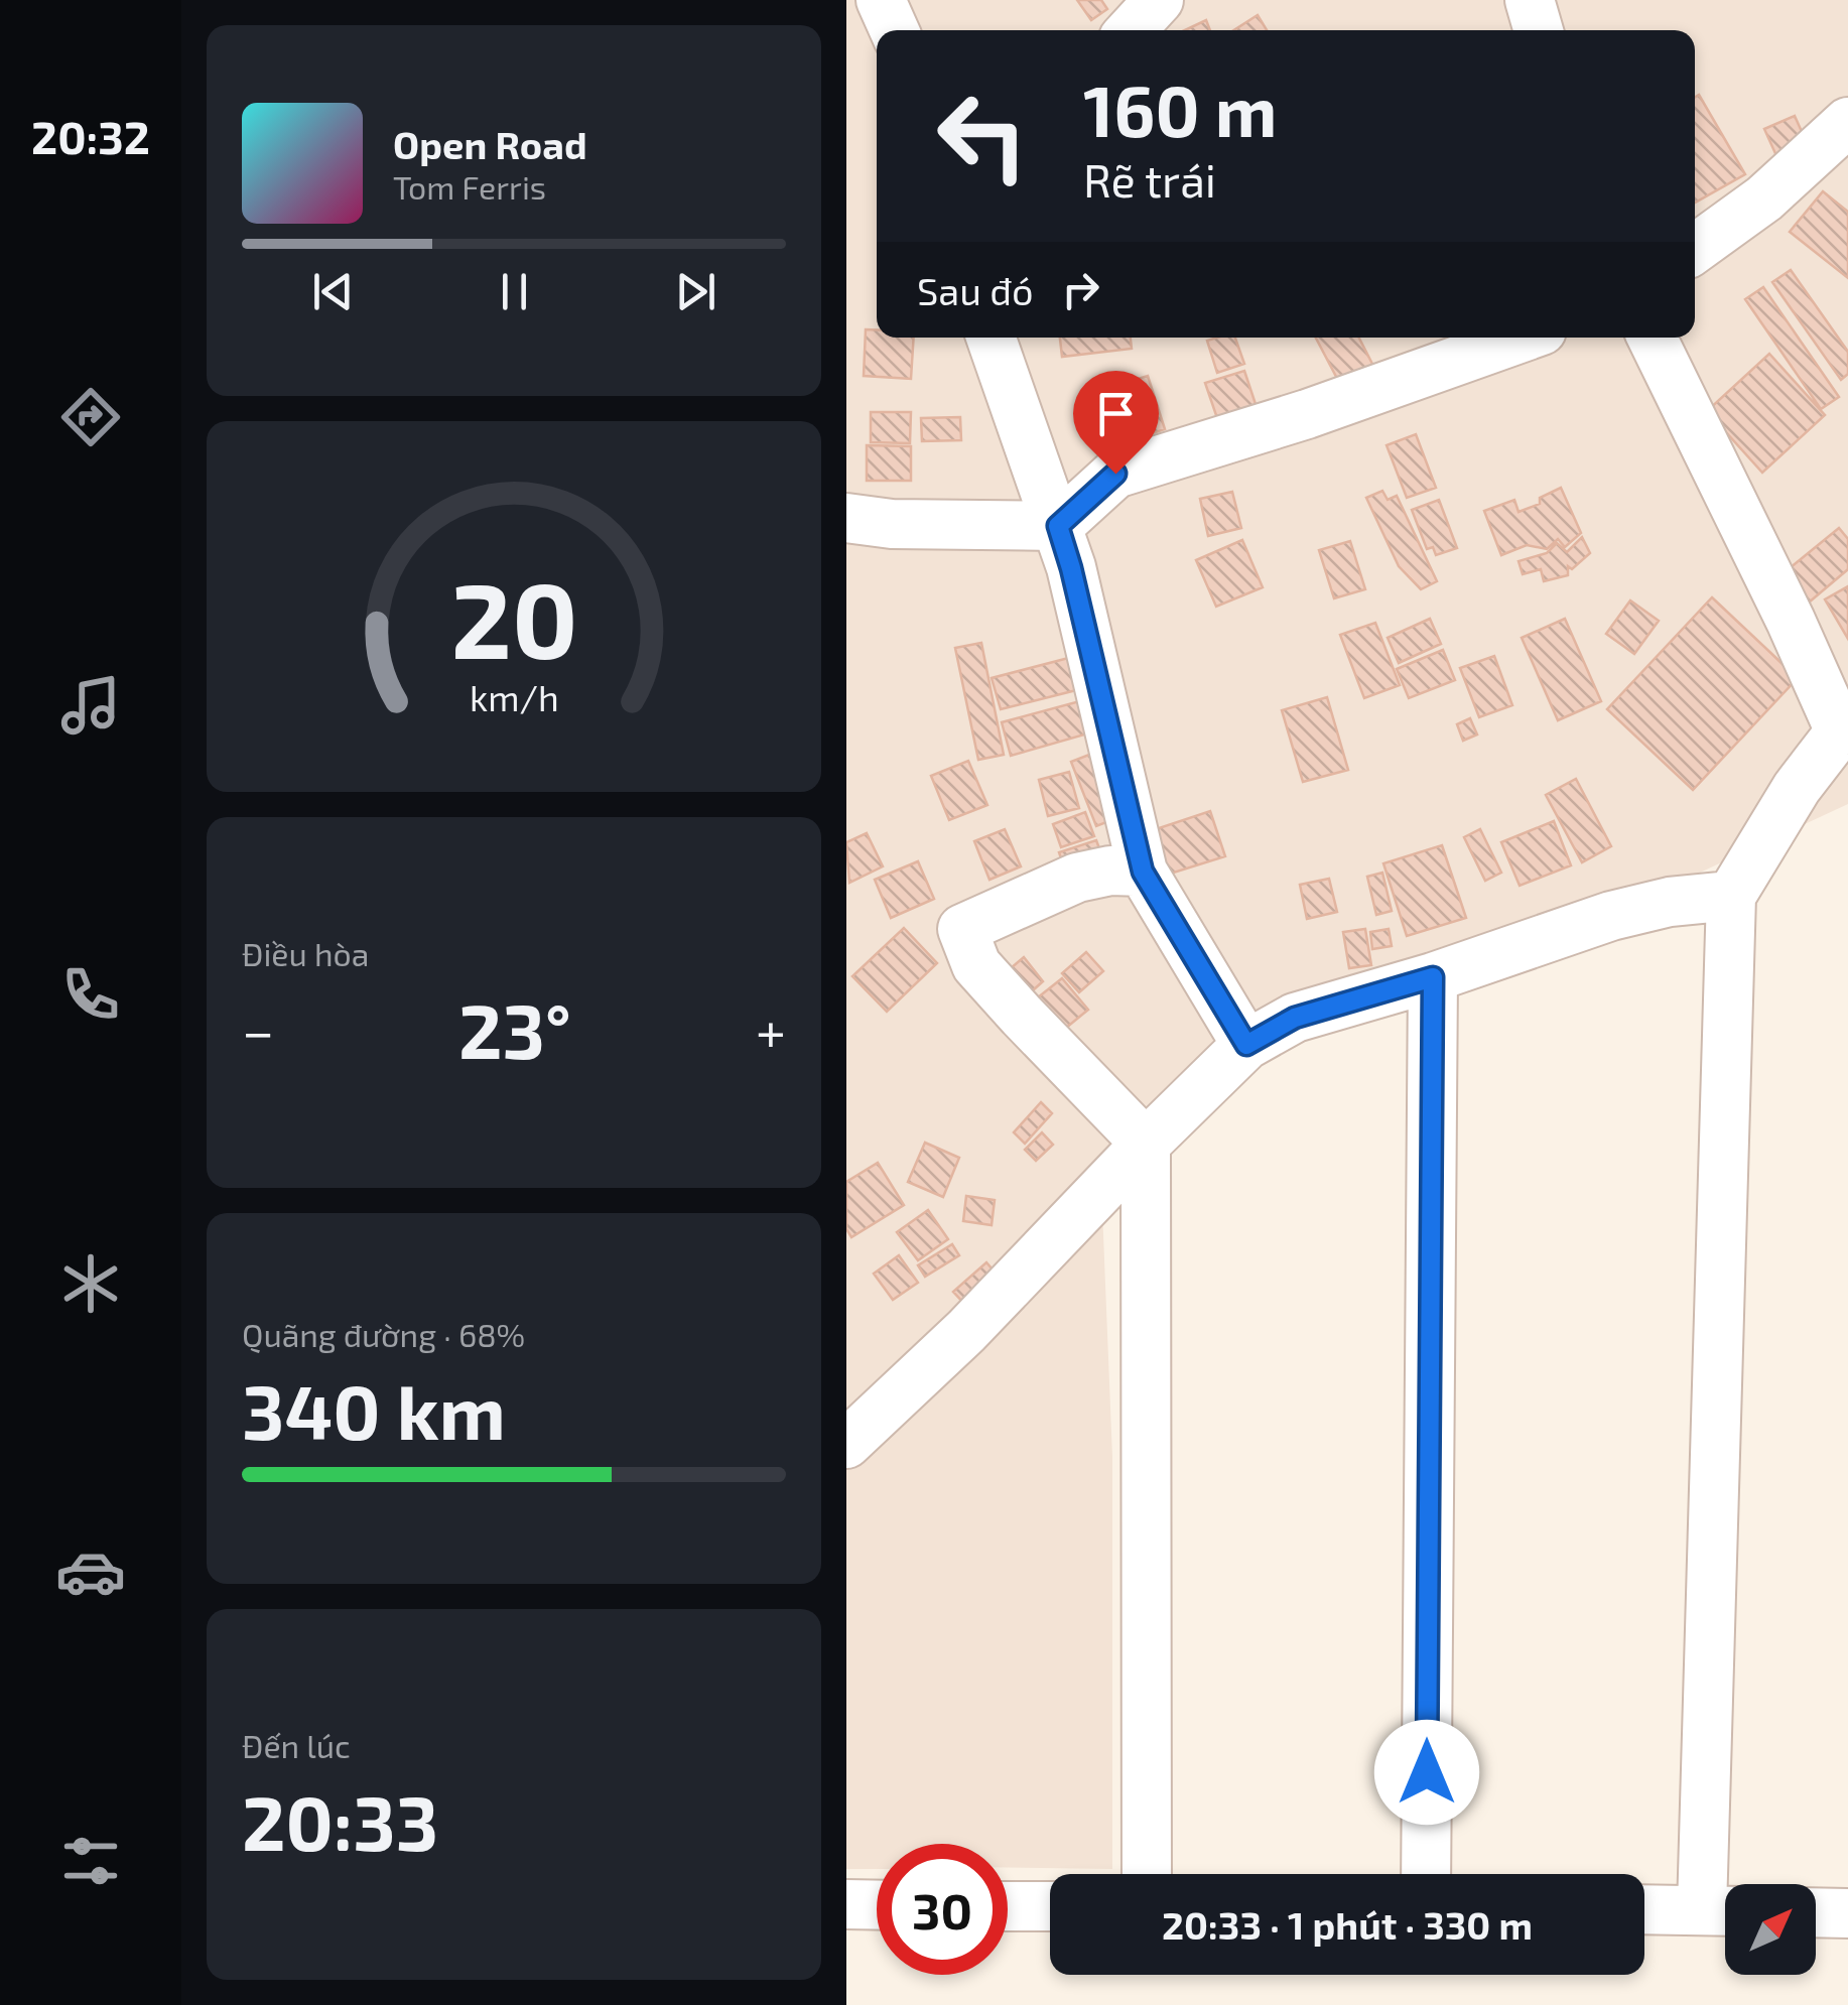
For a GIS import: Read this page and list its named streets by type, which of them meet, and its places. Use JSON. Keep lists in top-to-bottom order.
{
  "north": "top right",
  "page": {
    "tabs": "20:32",
    "turn": ["160 m", "Rẽ trái"],
    "song": ["Open Road", "Tom Ferris"],
    "then": "Sau đó",
    "tile": [
      "Điều hòa",
      ["Quãng đường · 68%", "340 km"],
      ["Đến lúc", "20:33"]
    ],
    "heat": ["−", "23°", "+"],
    "limit": "30",
    "trip": "20:33 · 1 phút · 330 m",
    "gauge": ["20", "km/h"]
  }
}
